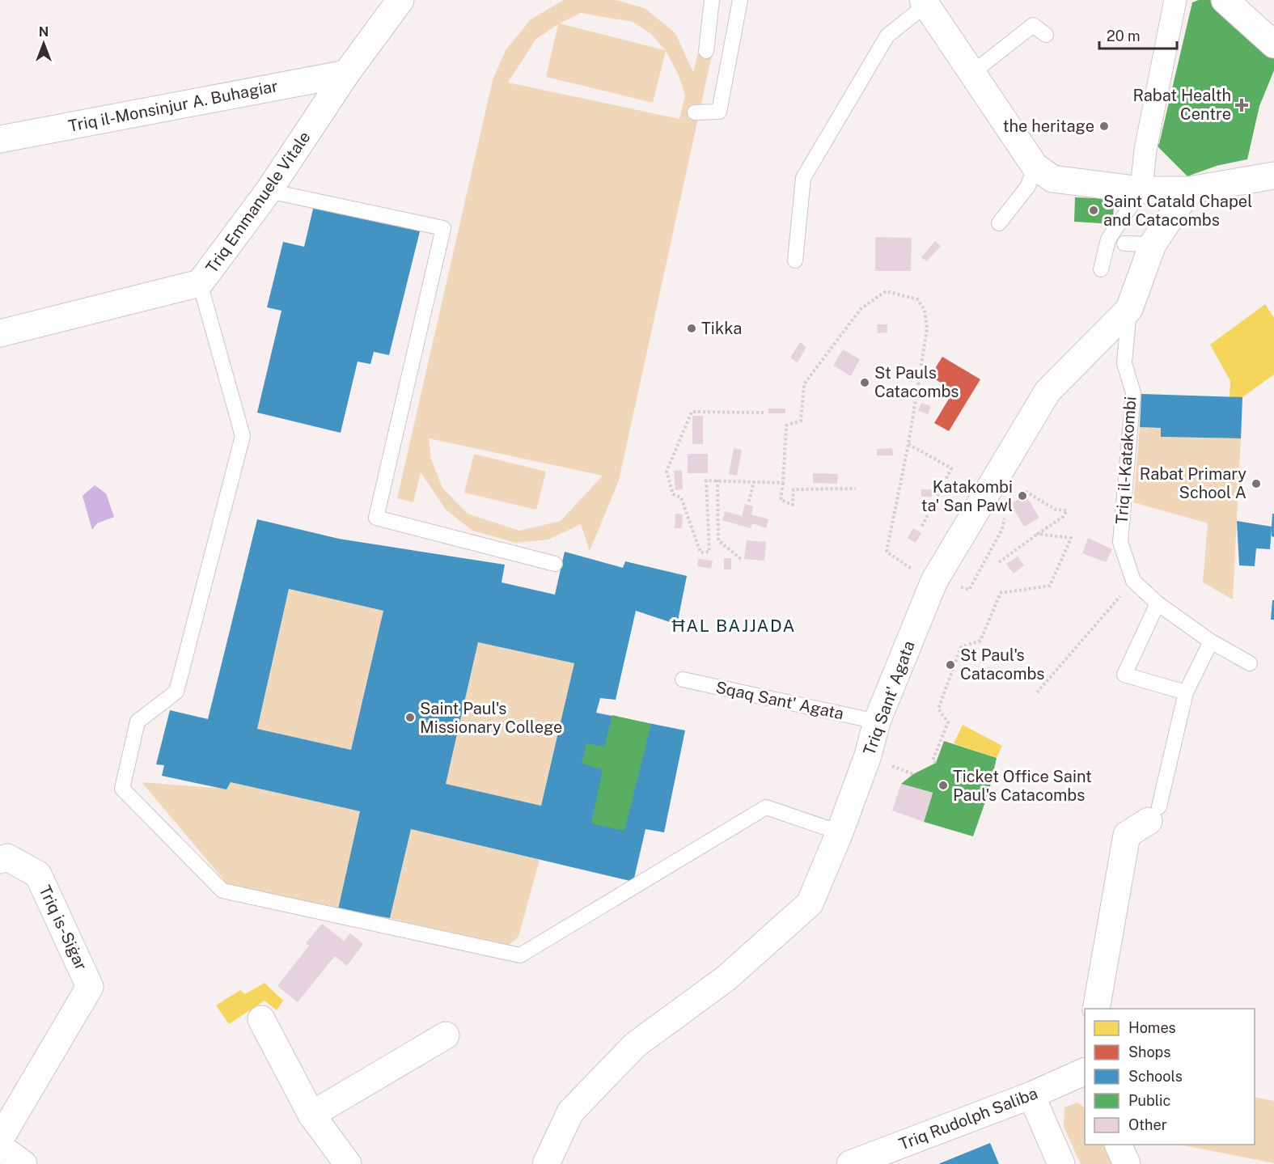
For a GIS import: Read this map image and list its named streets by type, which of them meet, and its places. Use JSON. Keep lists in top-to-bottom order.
{
  "streets": {
    "street": [
      "Triq il-Monsinjur A. Buhagiar",
      "Triq Emmanuele Vitale",
      "Triq Sant' Agata",
      "Triq is-Siġar",
      "Triq Rudolph Saliba"
    ],
    "lane": ["Triq il-Katakombi", "Sqaq Sant' Agata"]
  },
  "crossings": [
    ["Triq il-Monsinjur A. Buhagiar", "Triq Emmanuele Vitale"],
    ["Triq il-Katakombi", "Triq Sant' Agata"],
    ["Triq Sant' Agata", "Sqaq Sant' Agata"]
  ],
  "districts": ["ĦAL BAJJADA"],
  "places": {
    "health": ["Rabat Health Centre"],
    "other": [
      "the heritage",
      "Saint Catald Chapel and Catacombs",
      "Tikka",
      "St Pauls Catacombs",
      "Rabat Primary School A",
      "Katakombi ta' San Pawl",
      "St Paul's Catacombs",
      "Saint Paul's Missionary College",
      "Ticket Office Saint Paul's Catacombs"
    ]
  },
  "legend": [
    "Homes",
    "Shops",
    "Schools",
    "Public",
    "Other"
  ],
  "scale_bar": "20 m",
  "north": "top"
}
